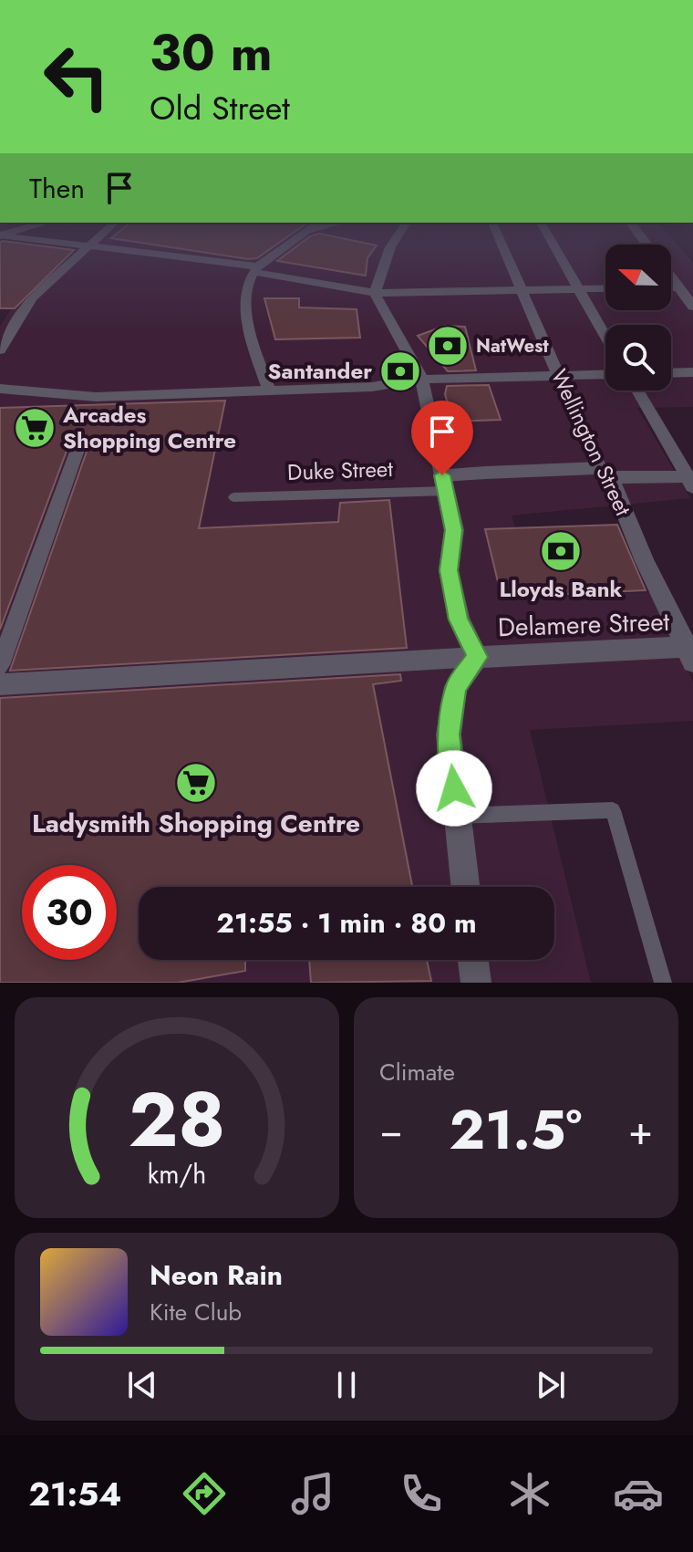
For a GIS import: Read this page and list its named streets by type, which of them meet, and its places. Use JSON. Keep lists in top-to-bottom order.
{
  "streets": {
    "street": ["Wellington Street", "Delamere Street"],
    "lane": ["Duke Street"]
  },
  "crossings": [
    ["Wellington Street", "Delamere Street"]
  ],
  "places": {
    "bank": ["NatWest", "Santander", "Lloyds Bank"],
    "supermarket": ["Arcades Shopping Centre", "Ladysmith Shopping Centre"]
  },
  "north": "left",
  "page": {
    "turn": ["30 m", "Old Street"],
    "then": "Then",
    "limit": "30",
    "trip": "21:55 · 1 min · 80 m",
    "tile": "Climate",
    "heat": ["−", "21.5°", "+"],
    "song": ["Neon Rain", "Kite Club"],
    "tabs": "21:54",
    "gauge": ["28", "km/h"]
  }
}
